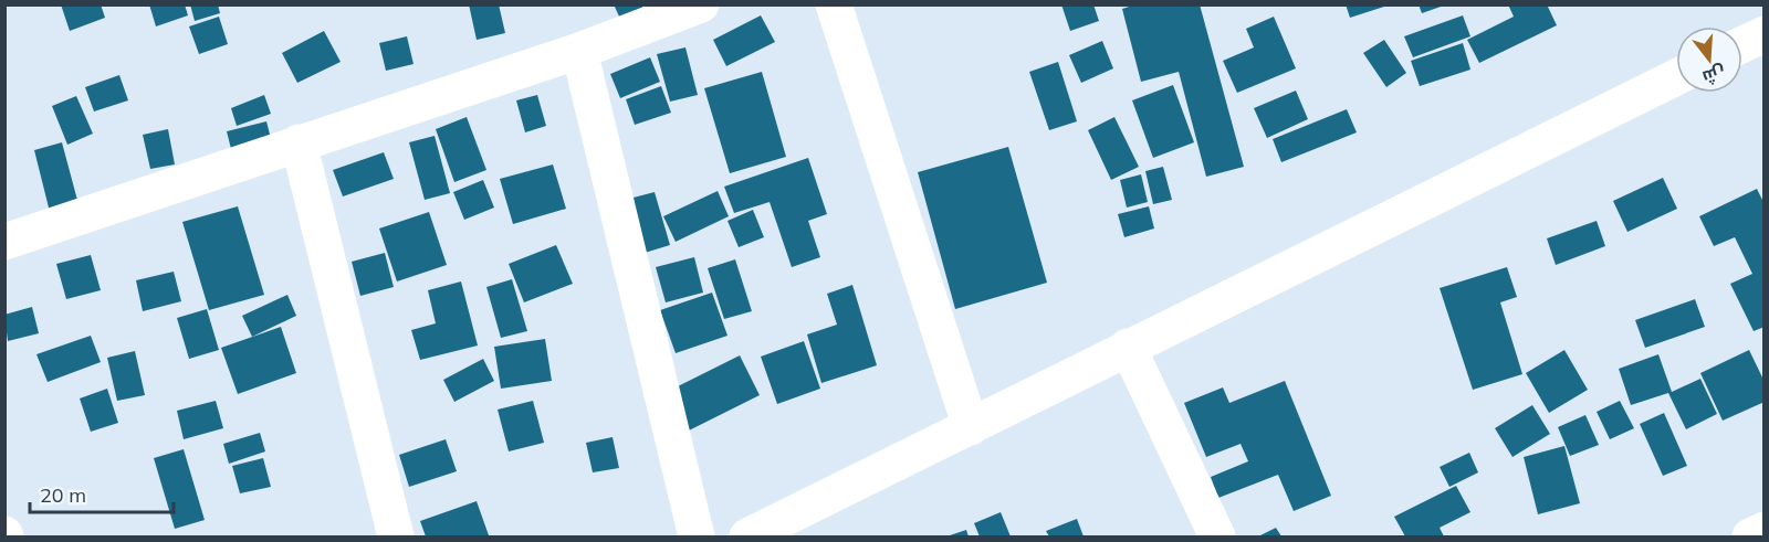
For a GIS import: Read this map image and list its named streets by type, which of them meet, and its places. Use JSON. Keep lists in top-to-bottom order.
{
  "scale_bar": "20 m",
  "north": "bottom"
}
